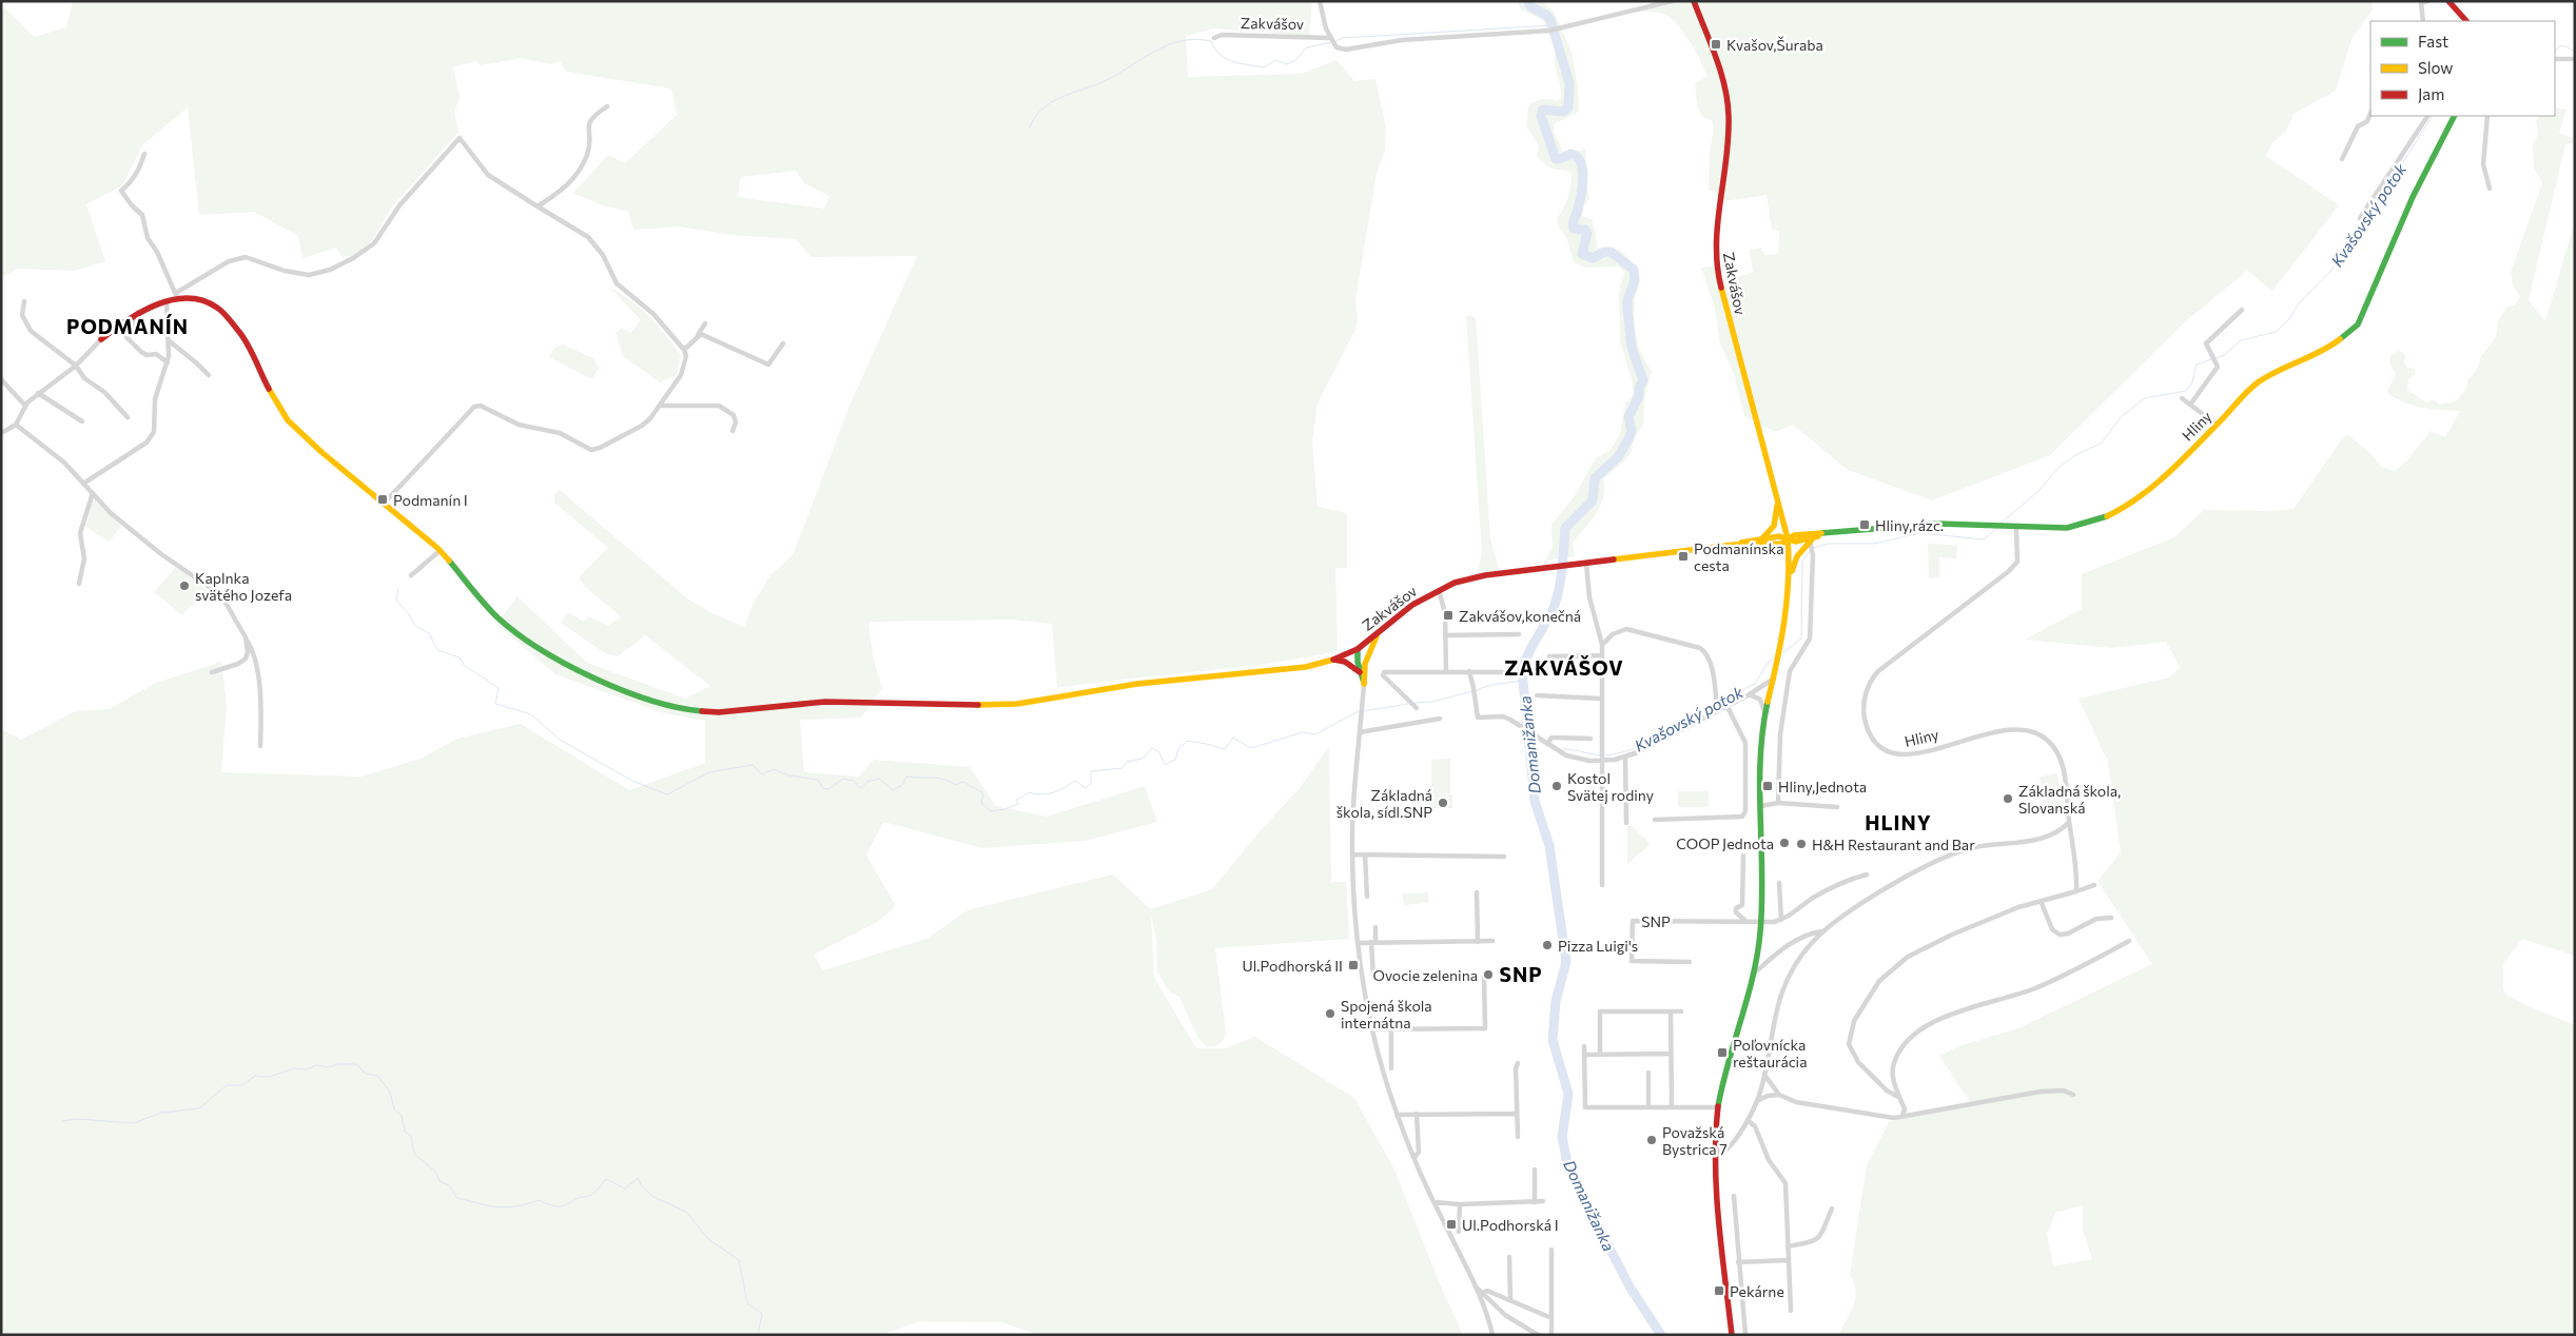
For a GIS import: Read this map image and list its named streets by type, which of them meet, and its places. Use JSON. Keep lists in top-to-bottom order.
{
  "streets": {
    "street": ["Zakvášov", "Hliny", "SNP"]
  },
  "crossings": [
    ["Zakvášov", "SNP"]
  ],
  "districts": [
    "PODMANÍN",
    "ZAKVÁŠOV",
    "HLINY",
    "SNP"
  ],
  "water": ["Kvašovský potok", "Domanižanka"],
  "places": {
    "transit": [
      "Kvašov,Šuraba",
      "Podmanín I",
      "Hliny,rázc.",
      "Podmanínska cesta",
      "Zakvášov,konečná",
      "Hliny,Jednota",
      "Ul.Podhorská II",
      "Poľovnícka reštaurácia",
      "Ul.Podhorská I",
      "Pekárne"
    ],
    "other": [
      "Kaplnka svätého Jozefa",
      "Kostol Svätej rodiny",
      "Základná škola, Slovanská",
      "Základná škola, sídl.SNP",
      "COOP Jednota",
      "H&H Restaurant and Bar",
      "Pizza Luigi's",
      "Ovocie zelenina",
      "Spojená škola internátna",
      "Považská Bystrica 7"
    ]
  },
  "legend": ["Fast", "Slow", "Jam"]
}
